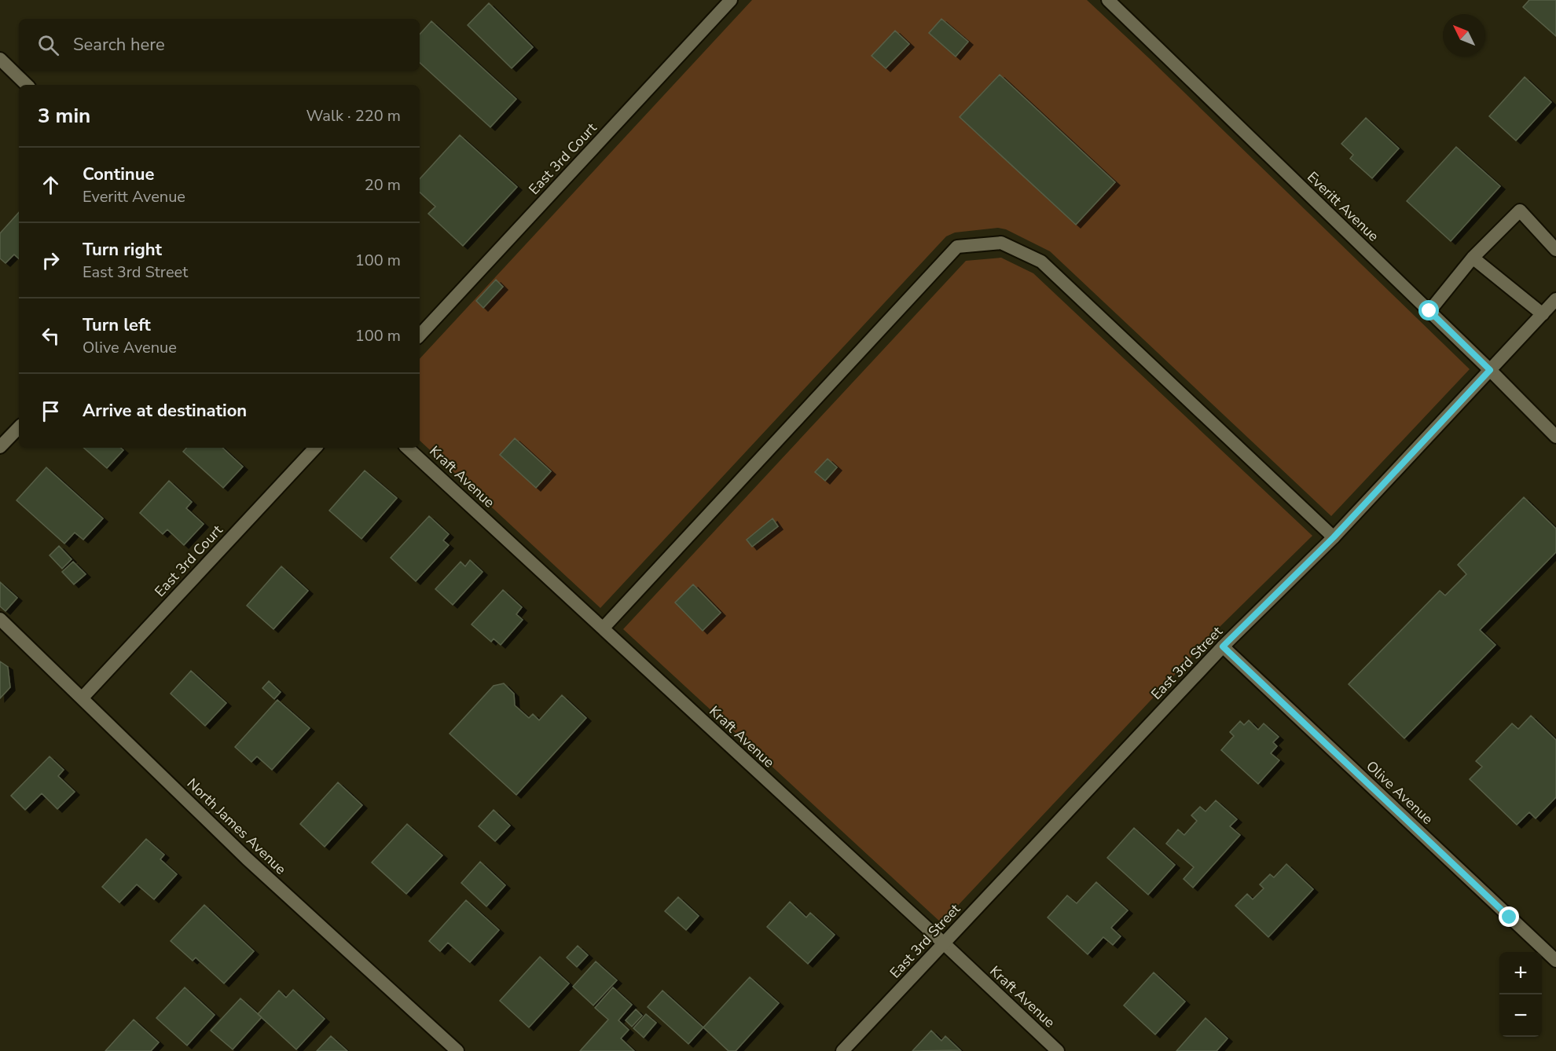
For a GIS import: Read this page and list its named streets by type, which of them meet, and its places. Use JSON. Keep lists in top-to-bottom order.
{
  "streets": {
    "street": [
      "East 3rd Court",
      "Everitt Avenue",
      "Kraft Avenue",
      "East 3rd Street",
      "Olive Avenue",
      "North James Avenue"
    ]
  },
  "crossings": [
    ["East 3rd Court", "North James Avenue"],
    ["Everitt Avenue", "East 3rd Street"],
    ["Kraft Avenue", "East 3rd Street"],
    ["East 3rd Street", "Olive Avenue"]
  ],
  "north": "top left",
  "page": {
    "search": "Search here",
    "heading": ["3 min", "Walk · 220 m"],
    "list": [
      ["Continue", "Everitt Avenue", "20 m"],
      ["Turn right", "East 3rd Street", "100 m"],
      ["Turn left", "Olive Avenue", "100 m"],
      "Arrive at destination"
    ],
    "map_buttons": ["+", "−"]
  }
}
